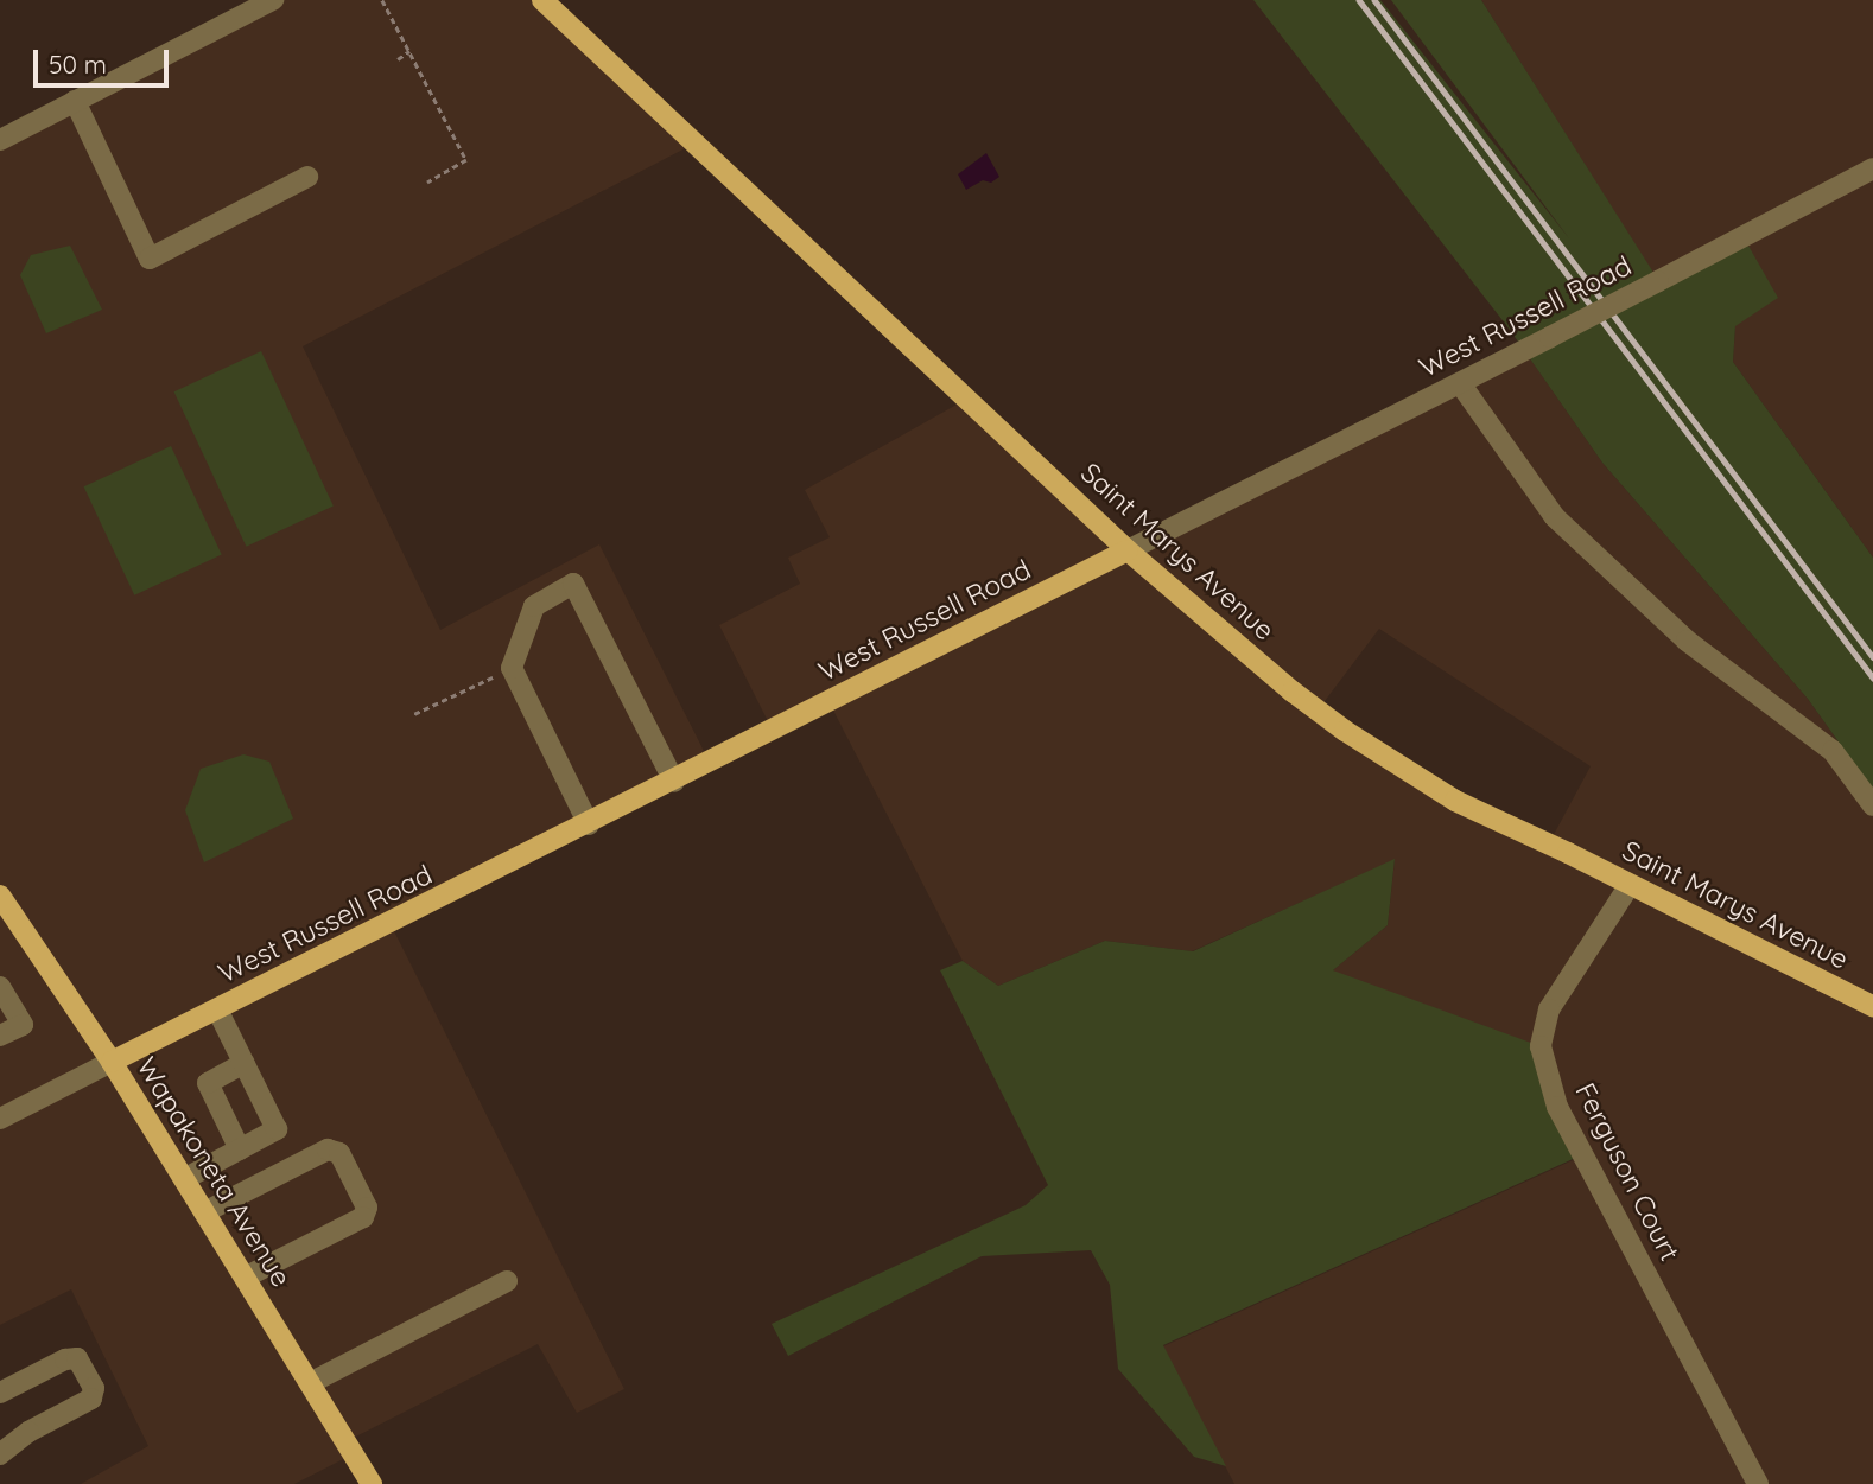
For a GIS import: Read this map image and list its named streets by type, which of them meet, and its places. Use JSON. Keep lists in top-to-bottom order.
{
  "streets": {
    "main road": ["West Russell Road", "Saint Marys Avenue", "Wapakoneta Avenue"],
    "street": ["Ferguson Court"]
  },
  "crossings": [
    ["West Russell Road", "Saint Marys Avenue"],
    ["West Russell Road", "Wapakoneta Avenue"],
    ["Saint Marys Avenue", "Ferguson Court"]
  ],
  "scale_bar": "50 m"
}
